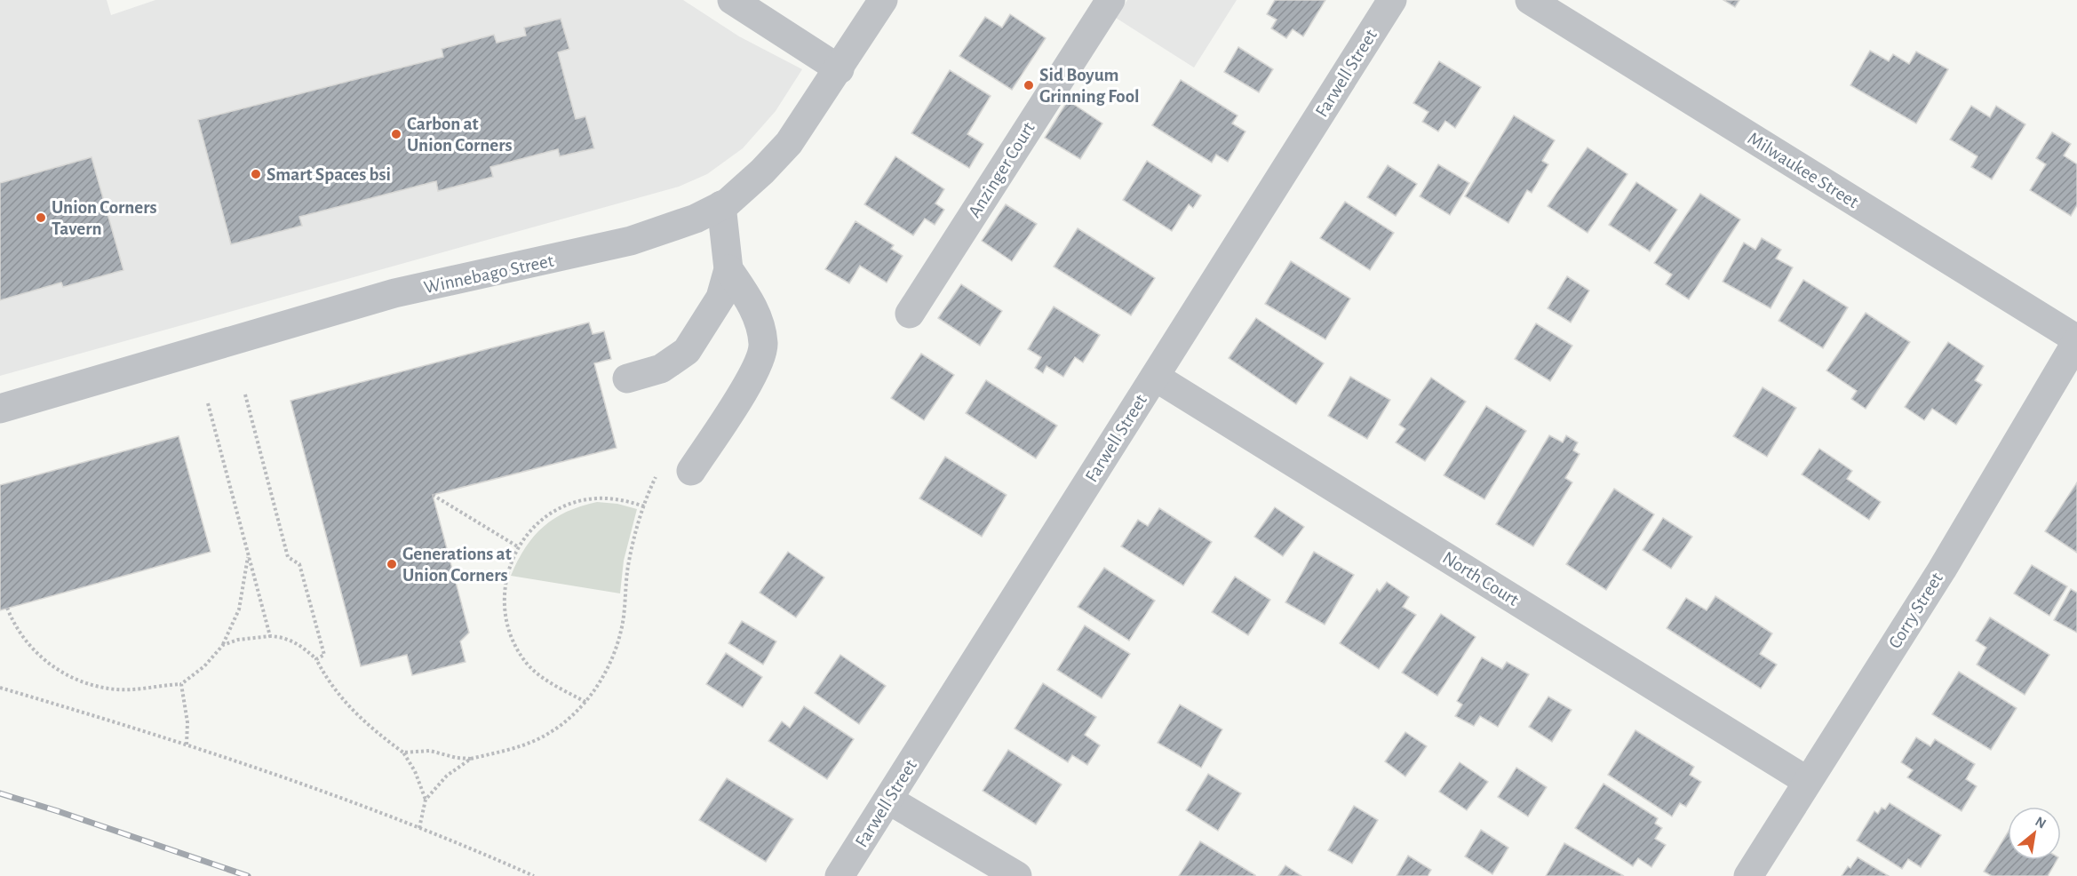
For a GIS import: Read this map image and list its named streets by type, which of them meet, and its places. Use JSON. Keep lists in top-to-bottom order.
{
  "streets": {
    "street": [
      "Farwell Street",
      "Anzinger Court",
      "Milwaukee Street",
      "Winnebago Street",
      "North Court",
      "Corry Street"
    ]
  },
  "crossings": [
    ["Farwell Street", "North Court"],
    ["Milwaukee Street", "Corry Street"],
    ["North Court", "Corry Street"]
  ],
  "places": [
    "Sid Boyum Grinning Fool",
    "Carbon at Union Corners",
    "Smart Spaces bsi",
    "Union Corners Tavern",
    "Generations at Union Corners"
  ],
  "north": "top right"
}
